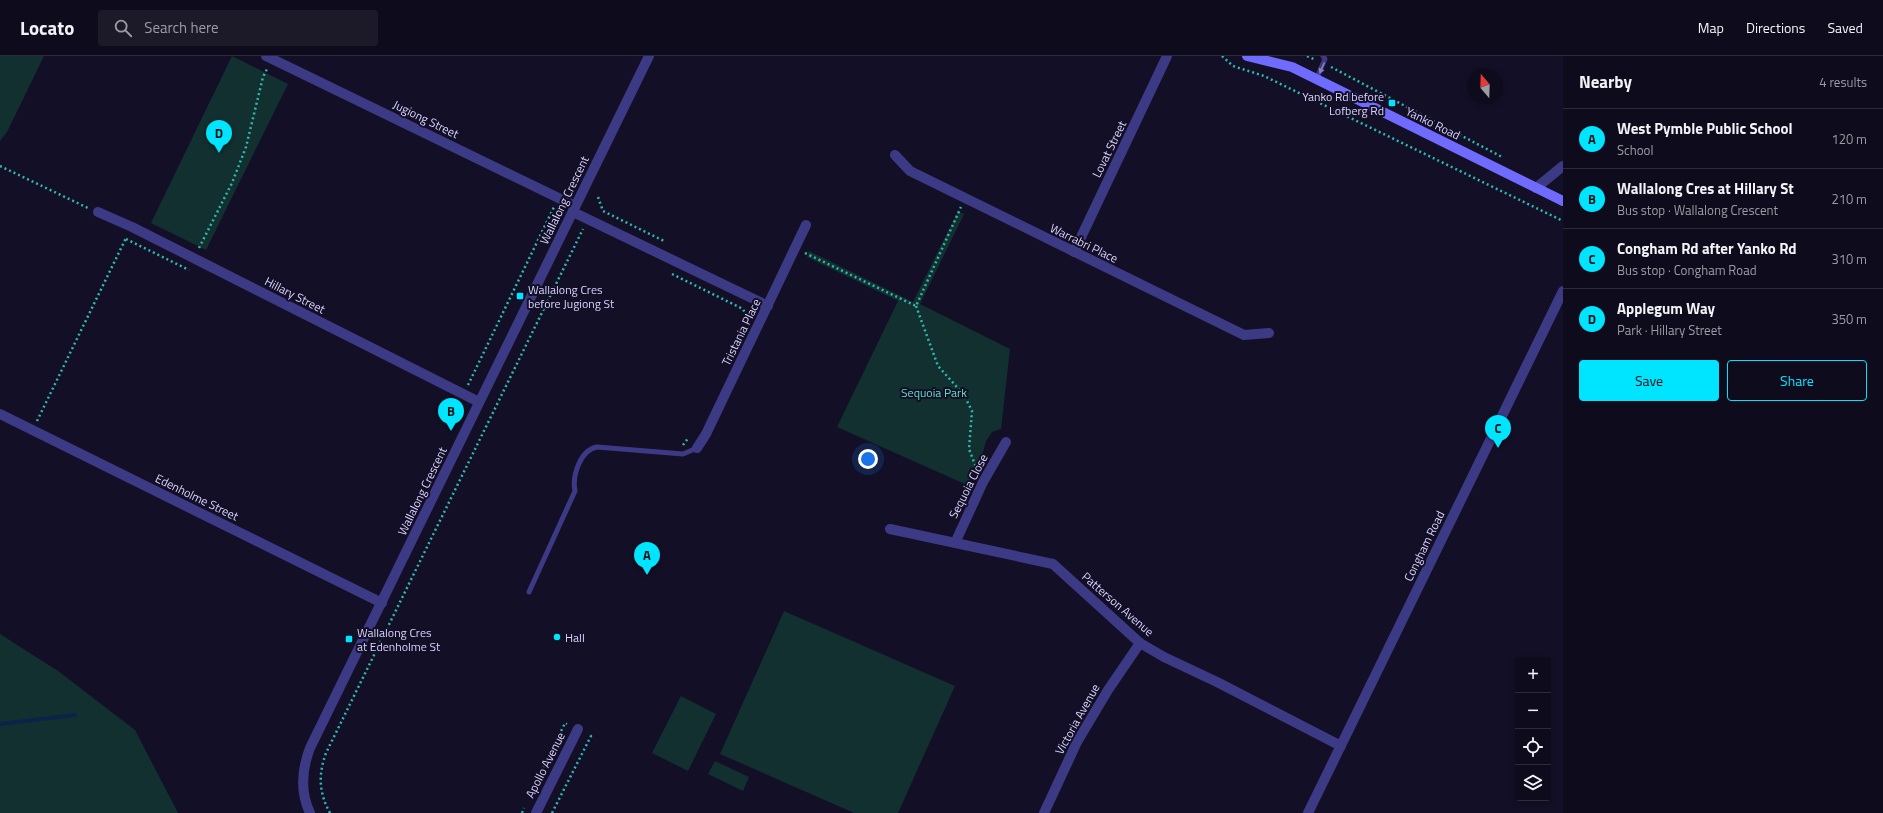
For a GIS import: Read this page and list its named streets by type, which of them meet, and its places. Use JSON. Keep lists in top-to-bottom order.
{
  "streets": {
    "main road": ["Yanko Road"],
    "street": [
      "Jugiong Street",
      "Lovat Street",
      "Wallalong Crescent",
      "Warrabri Place",
      "Hillary Street",
      "Tristania Place",
      "Sequoia Close",
      "Edenholme Street",
      "Congham Road",
      "Patterson Avenue",
      "Victoria Avenue",
      "Apollo Avenue"
    ]
  },
  "crossings": [
    ["Jugiong Street", "Wallalong Crescent"],
    ["Jugiong Street", "Tristania Place"],
    ["Lovat Street", "Warrabri Place"],
    ["Wallalong Crescent", "Hillary Street"],
    ["Wallalong Crescent", "Edenholme Street"],
    ["Sequoia Close", "Patterson Avenue"],
    ["Congham Road", "Patterson Avenue"],
    ["Patterson Avenue", "Victoria Avenue"]
  ],
  "parks": ["Sequoia Park"],
  "places": {
    "transit": ["Yanko Rd before Lofberg Rd", "Wallalong Cres before Jugiong St", "Wallalong Cres at Edenholme St"],
    "other": ["Hall"]
  },
  "north": "top",
  "page": {
    "header": "Locato",
    "search": "Search here",
    "nav": ["Map", "Directions", "Saved"],
    "heading": ["Nearby", "4 results"],
    "list": [
      {
        "mark": "A",
        "name": "West Pymble Public School",
        "note": "School",
        "value": "120 m"
      },
      {
        "mark": "B",
        "name": "Wallalong Cres at Hillary St",
        "note": "Bus stop · Wallalong Crescent",
        "value": "210 m"
      },
      {
        "mark": "C",
        "name": "Congham Rd after Yanko Rd",
        "note": "Bus stop · Congham Road",
        "value": "310 m"
      },
      {
        "mark": "D",
        "name": "Applegum Way",
        "note": "Park · Hillary Street",
        "value": "350 m"
      }
    ],
    "pins": [
      "D",
      "B",
      "C",
      "A"
    ],
    "buttons": ["Save", "Share"],
    "map_buttons": ["+", "−"]
  }
}
